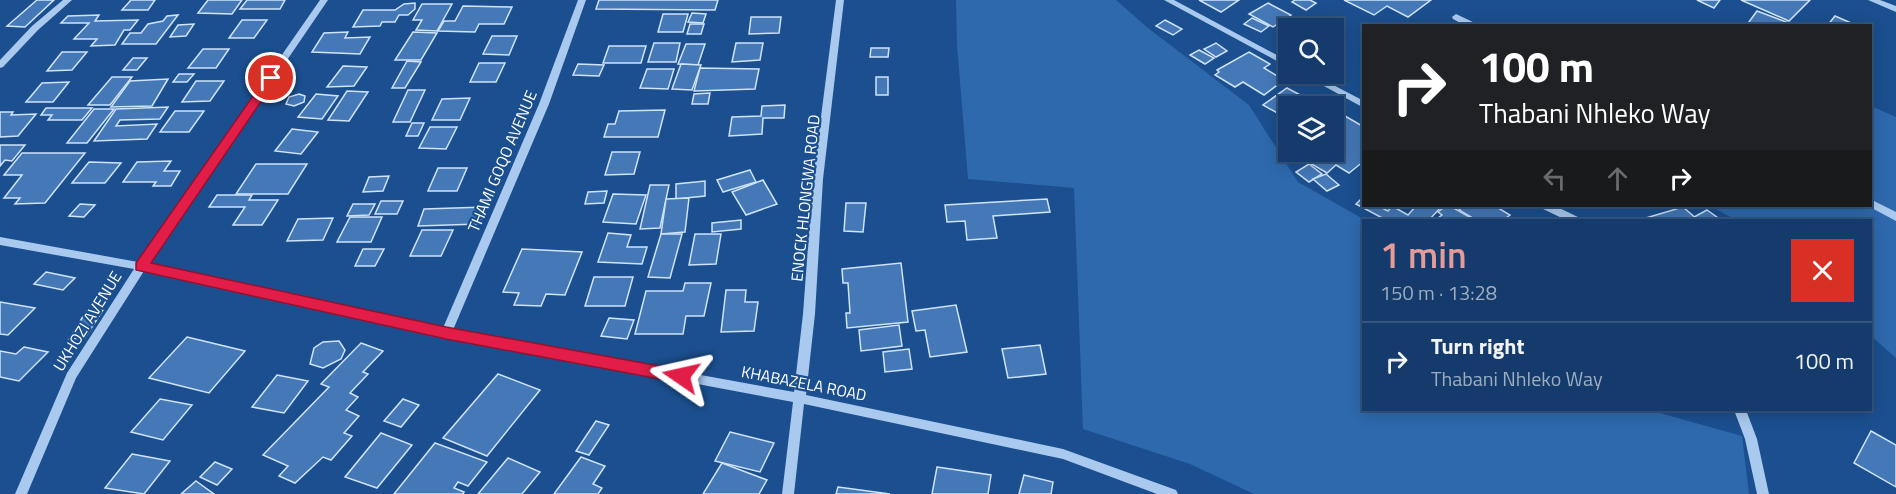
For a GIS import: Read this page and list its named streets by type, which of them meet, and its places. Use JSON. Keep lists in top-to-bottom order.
{
  "streets": {
    "street": [
      "THAMI GOQO AVENUE",
      "ENOCK HLONGWA ROAD",
      "UKHOZI AVENUE",
      "KHABAZELA ROAD"
    ]
  },
  "crossings": [
    ["THAMI GOQO AVENUE", "KHABAZELA ROAD"],
    ["ENOCK HLONGWA ROAD", "KHABAZELA ROAD"],
    ["UKHOZI AVENUE", "KHABAZELA ROAD"]
  ],
  "page": {
    "turn": ["100 m", "Thabani Nhleko Way"],
    "heading": ["1 min", "150 m · 13:28"],
    "list": [
      {
        "name": "Turn right",
        "note": "Thabani Nhleko Way",
        "value": "100 m"
      }
    ]
  }
}
